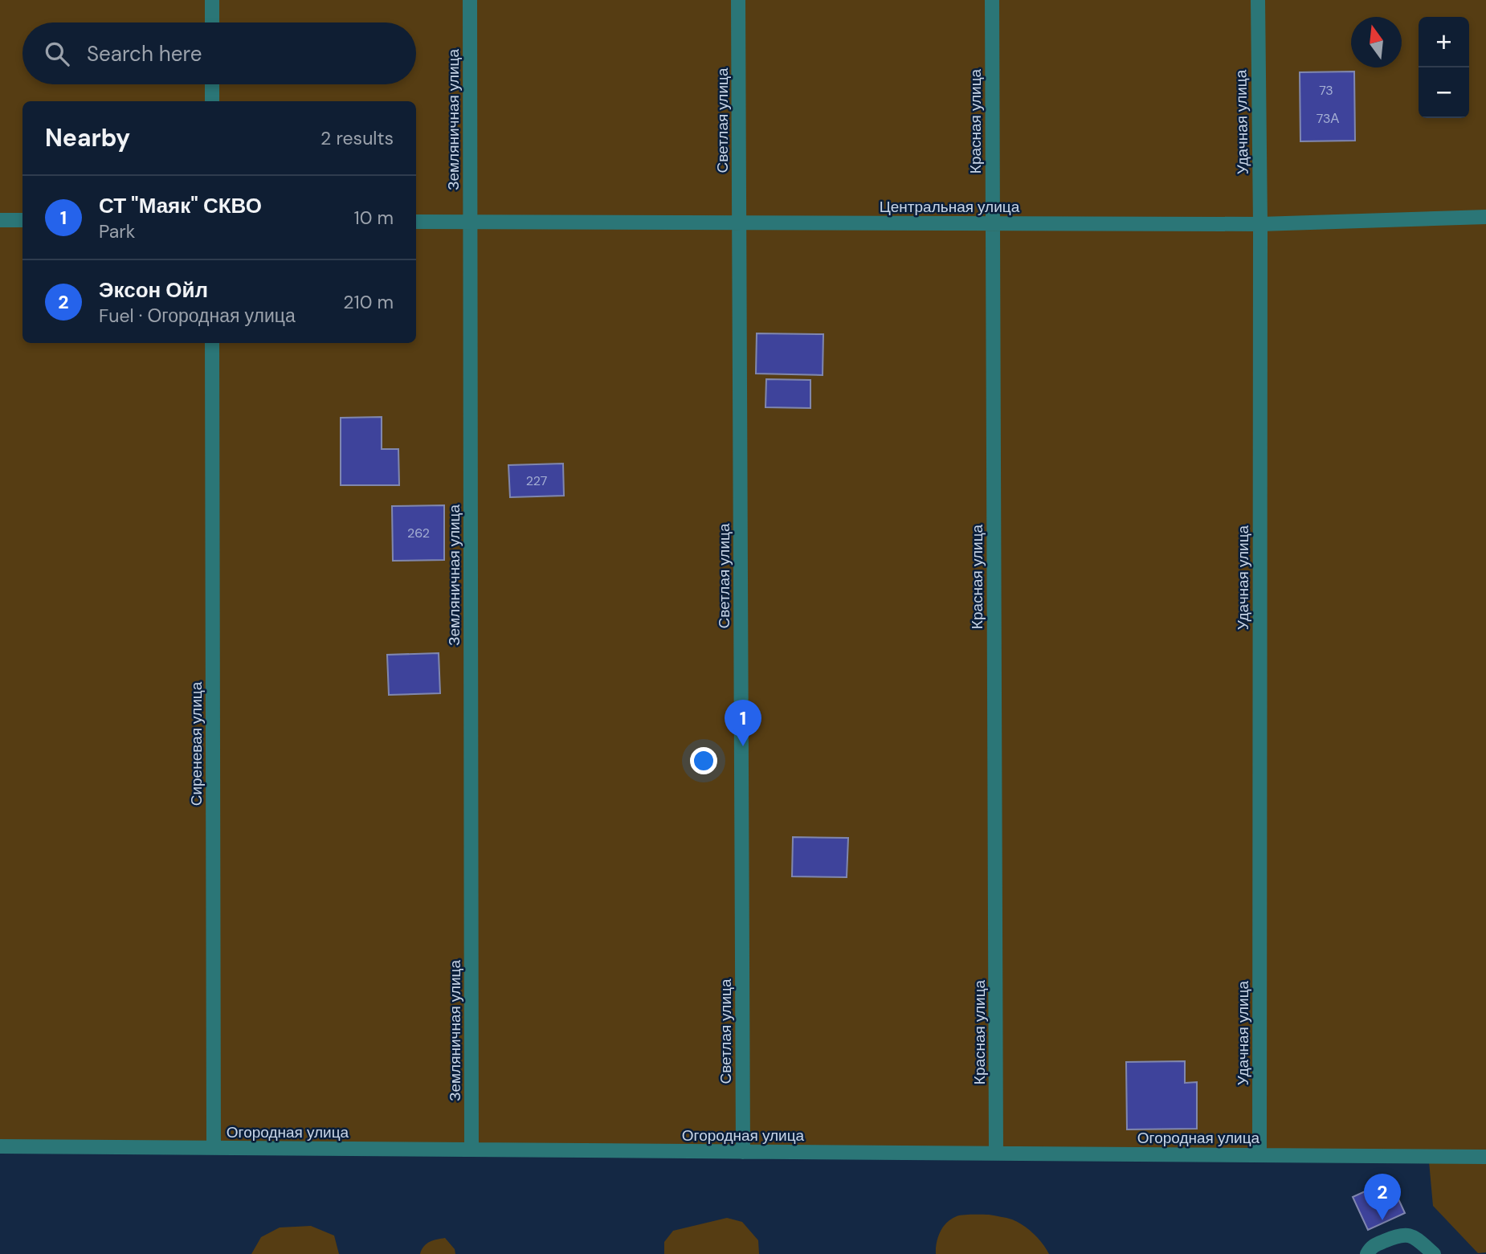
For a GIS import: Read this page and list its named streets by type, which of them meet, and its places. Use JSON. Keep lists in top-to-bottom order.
{
  "streets": {
    "street": [
      "Земляничная улица",
      "Светлая улица",
      "Красная улица",
      "Удачная улица",
      "Центральная улица",
      "Сиреневая улица",
      "Огородная улица"
    ]
  },
  "crossings": [
    ["Земляничная улица", "Центральная улица"],
    ["Земляничная улица", "Огородная улица"],
    ["Светлая улица", "Центральная улица"],
    ["Светлая улица", "Огородная улица"],
    ["Красная улица", "Центральная улица"],
    ["Красная улица", "Огородная улица"],
    ["Удачная улица", "Центральная улица"],
    ["Удачная улица", "Огородная улица"],
    ["Сиреневая улица", "Огородная улица"]
  ],
  "house_numbers": [
    "73",
    "73А",
    "227",
    "262"
  ],
  "north": "top",
  "page": {
    "map_buttons": ["+", "−"],
    "search": "Search here",
    "heading": ["Nearby", "2 results"],
    "list": [
      {
        "mark": "1",
        "name": "СТ \"Маяк\" СКВО",
        "note": "Park",
        "value": "10 m"
      },
      {
        "mark": "2",
        "name": "Эксон Ойл",
        "note": "Fuel · Огородная улица",
        "value": "210 m"
      }
    ],
    "pins": ["1", "2"]
  }
}
